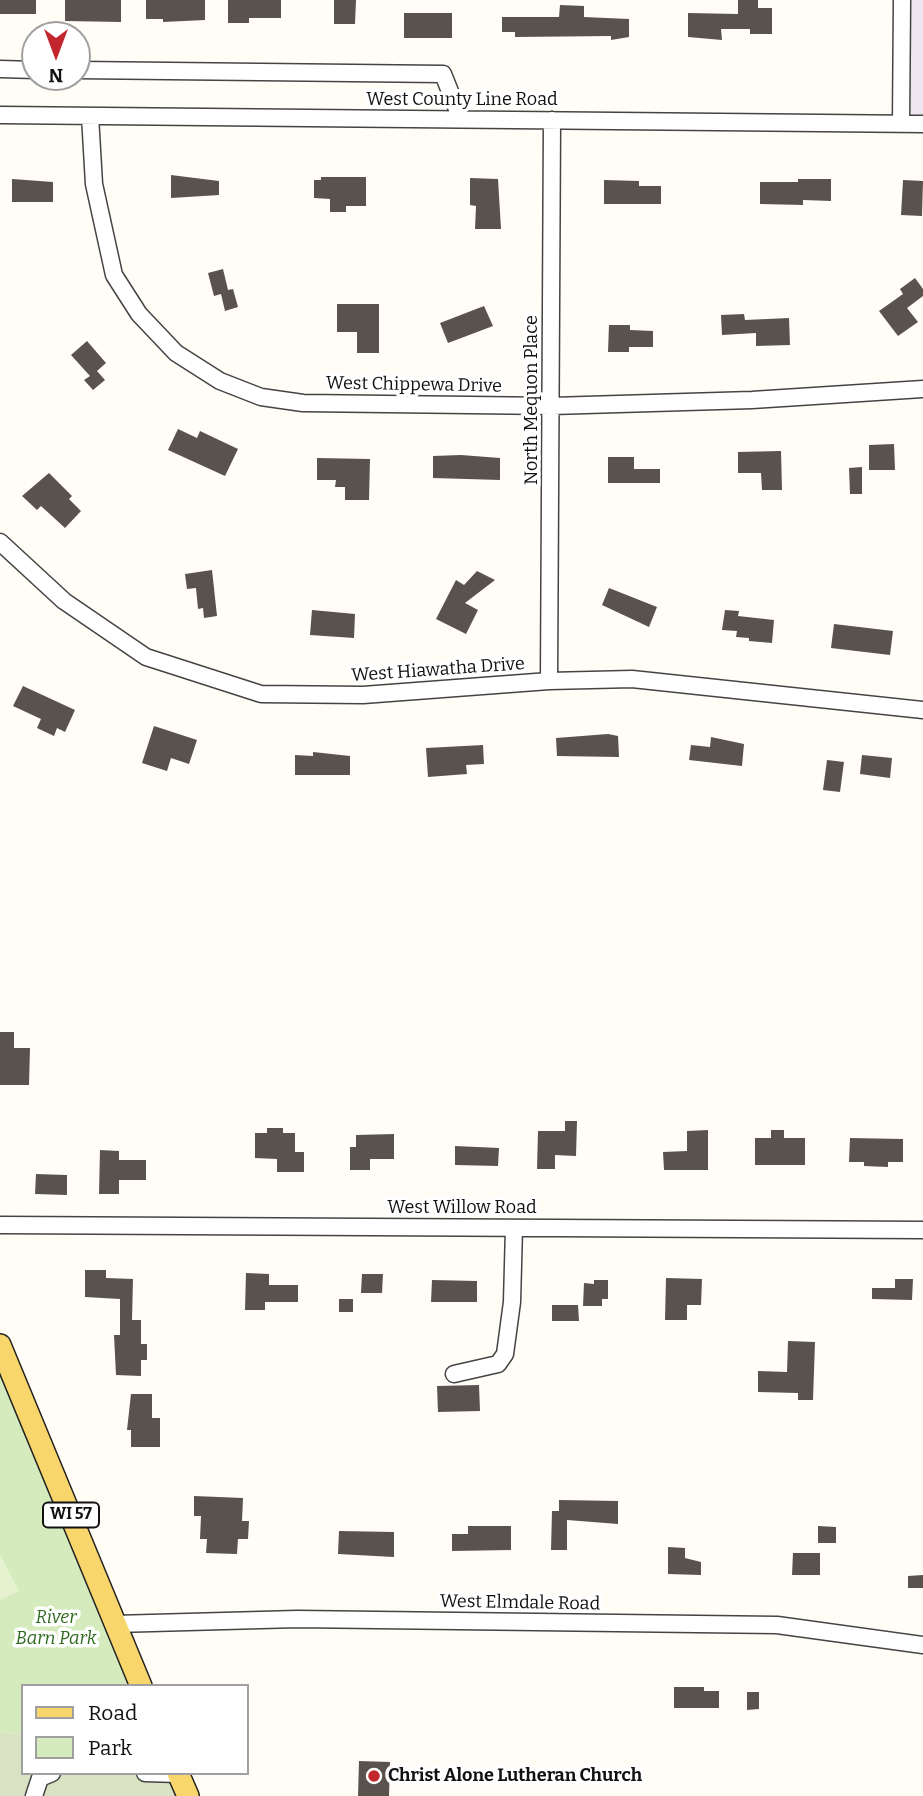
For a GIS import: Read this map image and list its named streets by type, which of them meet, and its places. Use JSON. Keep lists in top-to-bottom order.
{
  "streets": {
    "main road": ["WI 57"],
    "street": [
      "West County Line Road",
      "West Chippewa Drive",
      "North Mequon Place",
      "West Hiawatha Drive",
      "West Willow Road",
      "West Elmdale Road"
    ]
  },
  "crossings": [
    ["West County Line Road", "West Chippewa Drive"],
    ["West County Line Road", "North Mequon Place"],
    ["West Chippewa Drive", "North Mequon Place"],
    ["North Mequon Place", "West Hiawatha Drive"],
    ["WI 57", "West Elmdale Road"]
  ],
  "parks": ["River Barn Park"],
  "places": ["Christ Alone Lutheran Church"],
  "legend": ["Road", "Park"],
  "north": "bottom"
}
